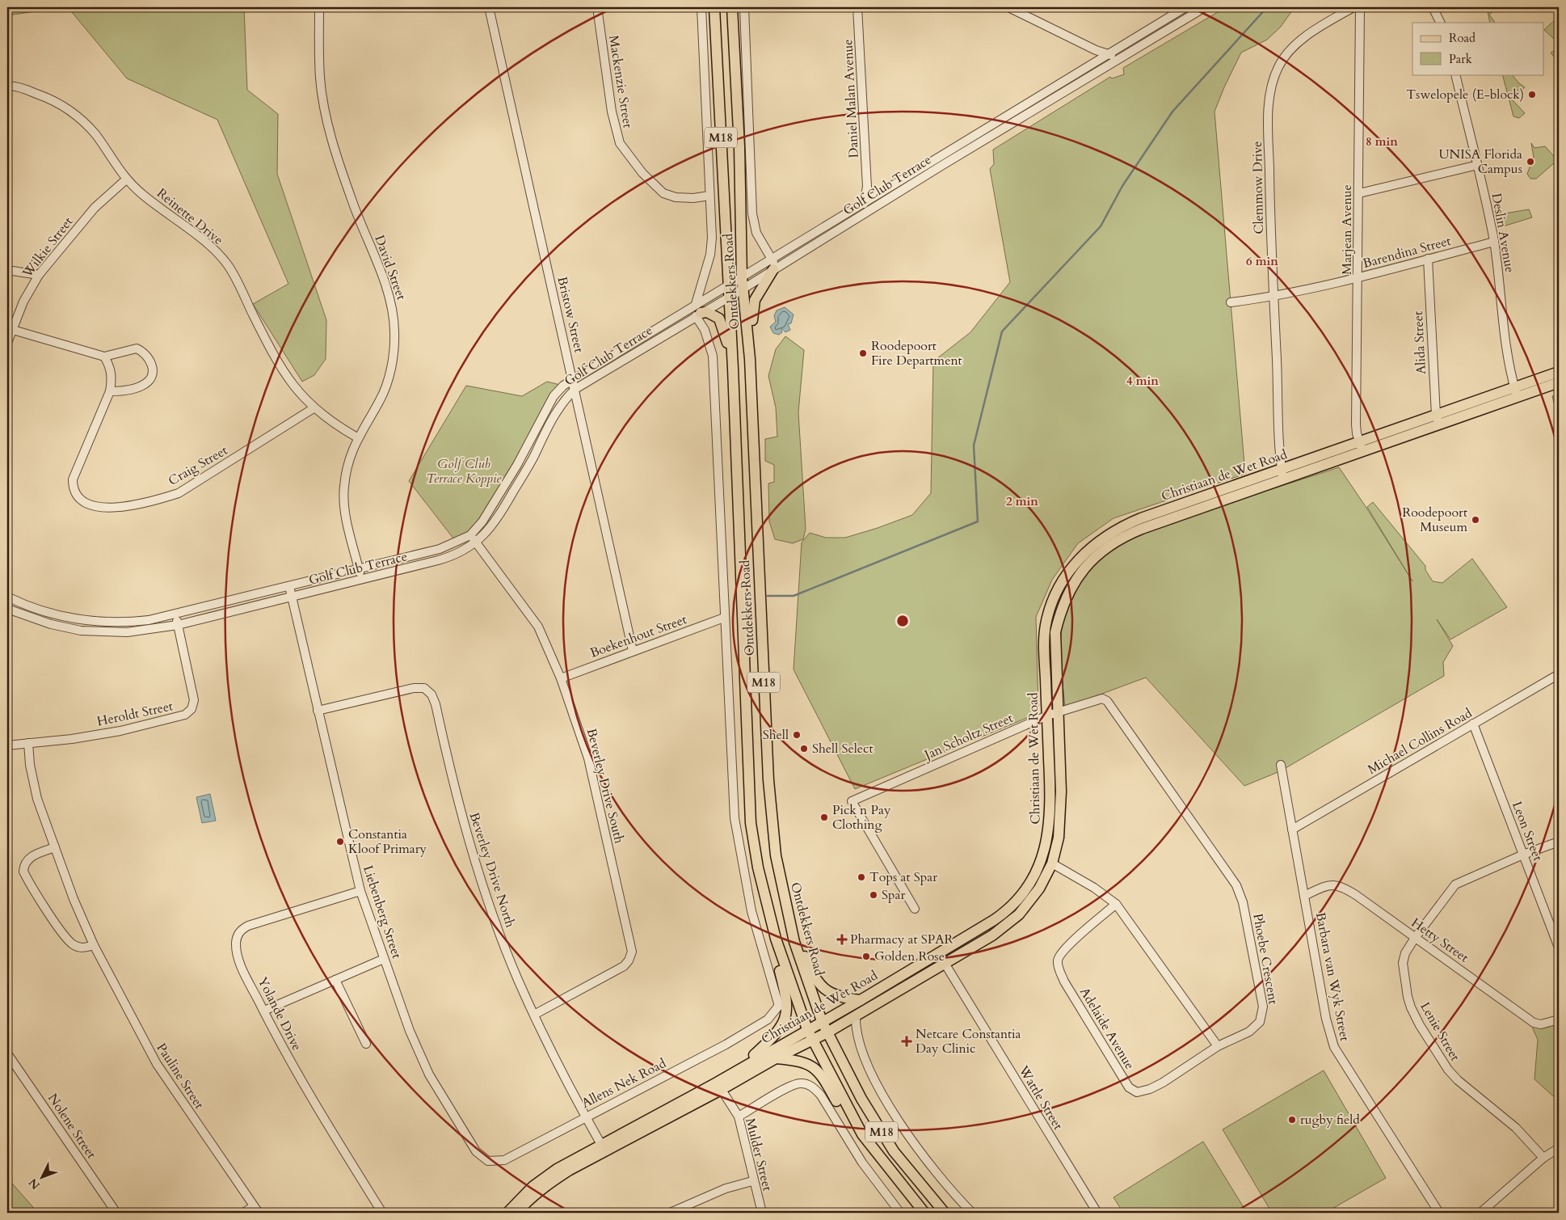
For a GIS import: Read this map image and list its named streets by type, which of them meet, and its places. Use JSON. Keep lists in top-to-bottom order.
{
  "streets": {
    "main road": ["M18", "Ontdekkers Road", "Christiaan de Wet Road"],
    "street": [
      "Mackenzie Street",
      "Daniel Malan Avenue",
      "Golf Club Terrace",
      "Clemmow Drive",
      "Reinette Drive",
      "Marjean Avenue",
      "Deslin Avenue",
      "Wilkie Street",
      "Barendina Street",
      "David Street",
      "Bristow Street",
      "Alida Street",
      "Craig Street",
      "Boekenhout Street",
      "Heroldt Street",
      "Jan Scholtz Street",
      "Michael Collins Road",
      "Beverley Drive South",
      "Leon Street",
      "Beverley Drive North",
      "Liebenberg Street",
      "Hetty Street",
      "Phoebe Crescent",
      "Barbara van Wyk Street",
      "Yolande Drive",
      "Adelaide Avenue",
      "Lenie Street",
      "Pauline Street",
      "Allens Nek Road",
      "Wattle Street",
      "Nolene Street",
      "Mulder Street"
    ]
  },
  "crossings": [
    ["Mackenzie Street", "Ontdekkers Road"],
    ["Daniel Malan Avenue", "Golf Club Terrace"],
    ["Golf Club Terrace", "David Street"],
    ["Golf Club Terrace", "Ontdekkers Road"],
    ["Golf Club Terrace", "Bristow Street"],
    ["Golf Club Terrace", "Heroldt Street"],
    ["Golf Club Terrace", "Beverley Drive South"],
    ["Golf Club Terrace", "Liebenberg Street"],
    ["Clemmow Drive", "Barendina Street"],
    ["Clemmow Drive", "Christiaan de Wet Road"],
    ["Reinette Drive", "Wilkie Street"],
    ["Reinette Drive", "David Street"],
    ["Reinette Drive", "Craig Street"],
    ["Marjean Avenue", "Barendina Street"],
    ["Marjean Avenue", "Christiaan de Wet Road"],
    ["Deslin Avenue", "Barendina Street"],
    ["Deslin Avenue", "Christiaan de Wet Road"],
    ["Barendina Street", "Alida Street"],
    ["Ontdekkers Road", "Christiaan de Wet Road"],
    ["Ontdekkers Road", "Boekenhout Street"],
    ["Ontdekkers Road", "Allens Nek Road"],
    ["Bristow Street", "Boekenhout Street"],
    ["Alida Street", "Christiaan de Wet Road"],
    ["Christiaan de Wet Road", "Jan Scholtz Street"],
    ["Christiaan de Wet Road", "Beverley Drive North"],
    ["Christiaan de Wet Road", "Wattle Street"],
    ["Christiaan de Wet Road", "Mulder Street"],
    ["Boekenhout Street", "Beverley Drive South"],
    ["Heroldt Street", "Pauline Street"],
    ["Jan Scholtz Street", "Phoebe Crescent"],
    ["Michael Collins Road", "Leon Street"],
    ["Michael Collins Road", "Barbara van Wyk Street"],
    ["Beverley Drive South", "Beverley Drive North"],
    ["Leon Street", "Lenie Street"],
    ["Beverley Drive North", "Liebenberg Street"],
    ["Beverley Drive North", "Allens Nek Road"],
    ["Liebenberg Street", "Yolande Drive"],
    ["Liebenberg Street", "Allens Nek Road"],
    ["Hetty Street", "Barbara van Wyk Street"],
    ["Hetty Street", "Lenie Street"],
    ["Phoebe Crescent", "Adelaide Avenue"]
  ],
  "parks": ["Golf Club Terrace Koppie"],
  "places": {
    "other": [
      "Tswelopele (E-block)",
      "UNISA Florida Campus",
      "Roodepoort Fire Department",
      "Roodepoort Museum",
      "Shell",
      "Shell Select",
      "Pick n Pay Clothing",
      "Constantia Kloof Primary",
      "Tops at Spar",
      "Spar",
      "Golden Rose",
      "rugby field"
    ],
    "health": ["Pharmacy at SPAR", "Netcare Constantia Day Clinic"]
  },
  "legend": ["Road", "Park"],
  "north": "bottom left",
  "rings": [
    "8 min",
    "6 min",
    "4 min",
    "2 min"
  ]
}
